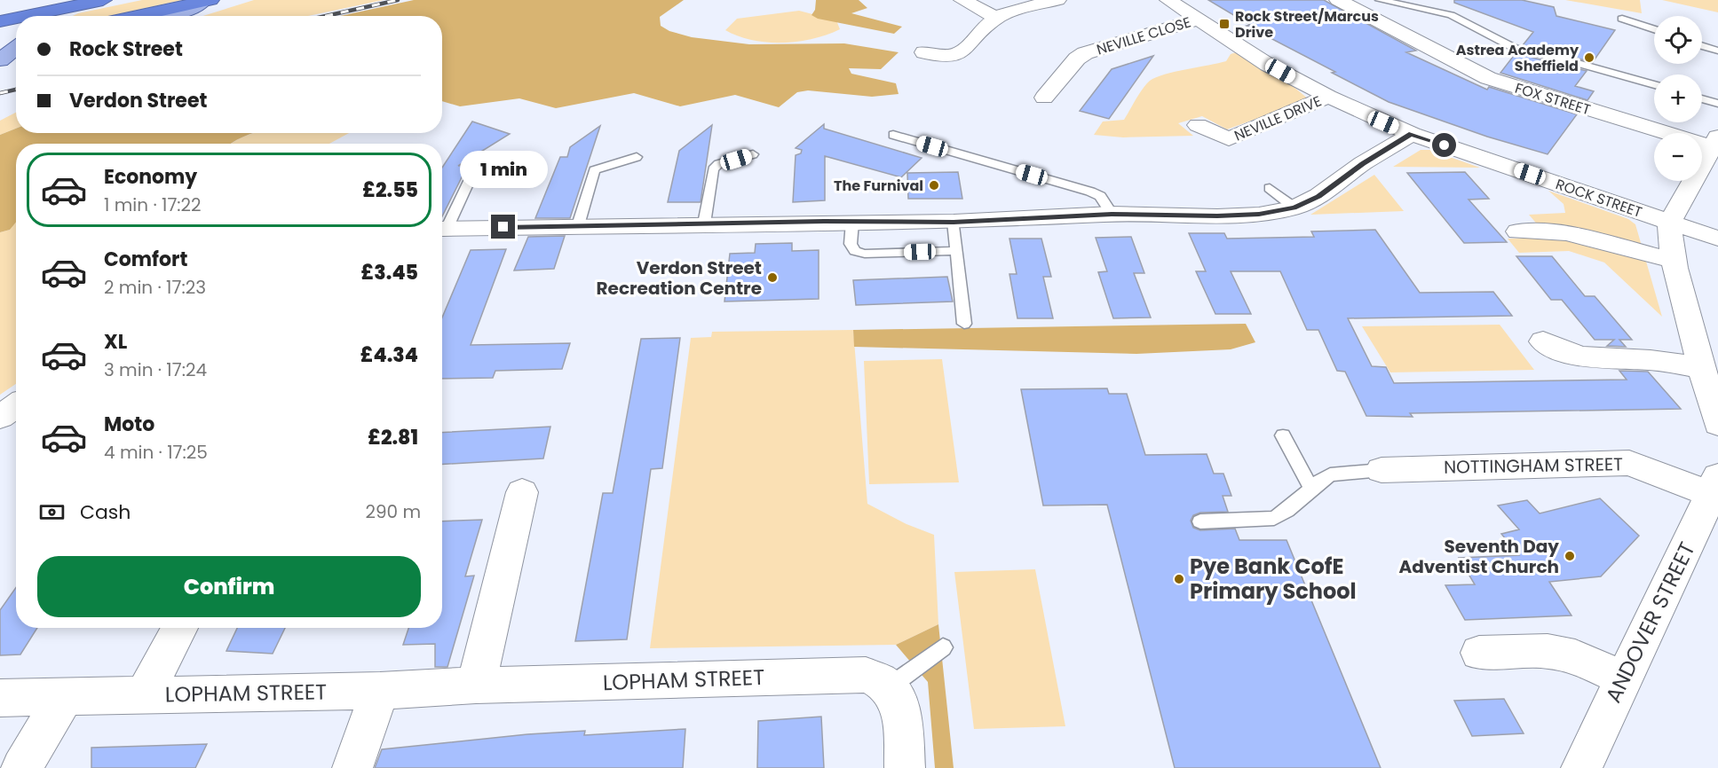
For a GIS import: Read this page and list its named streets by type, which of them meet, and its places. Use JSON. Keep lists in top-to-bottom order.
{
  "streets": {
    "street": [
      "NEVILLE CLOSE",
      "FOX STREET",
      "NEVILLE DRIVE",
      "ROCK STREET",
      "NOTTINGHAM STREET",
      "ANDOVER STREET",
      "LOPHAM STREET"
    ]
  },
  "crossings": [
    ["NEVILLE CLOSE", "ROCK STREET"],
    ["NEVILLE DRIVE", "ROCK STREET"],
    ["NOTTINGHAM STREET", "ANDOVER STREET"]
  ],
  "places": {
    "transit": ["Rock Street/Marcus Drive"],
    "other": [
      "Astrea Academy Sheffield",
      "The Furnival",
      "Verdon Street Recreation Centre",
      "Seventh Day Adventist Church",
      "Pye Bank CofE Primary School"
    ]
  },
  "page": {
    "map_buttons": ["+", "−"],
    "banner": ["Rock Street", "Verdon Street"],
    "bubble": "1 min",
    "list": [
      {
        "name": "Economy",
        "note": "1 min · 17:22",
        "value": "£2.55"
      },
      {
        "name": "Comfort",
        "note": "2 min · 17:23",
        "value": "£3.45"
      },
      {
        "name": "XL",
        "note": "3 min · 17:24",
        "value": "£4.34"
      },
      {
        "name": "Moto",
        "note": "4 min · 17:25",
        "value": "£2.81"
      }
    ],
    "pay": ["Cash", "290 m"],
    "buttons": "Confirm"
  }
}
